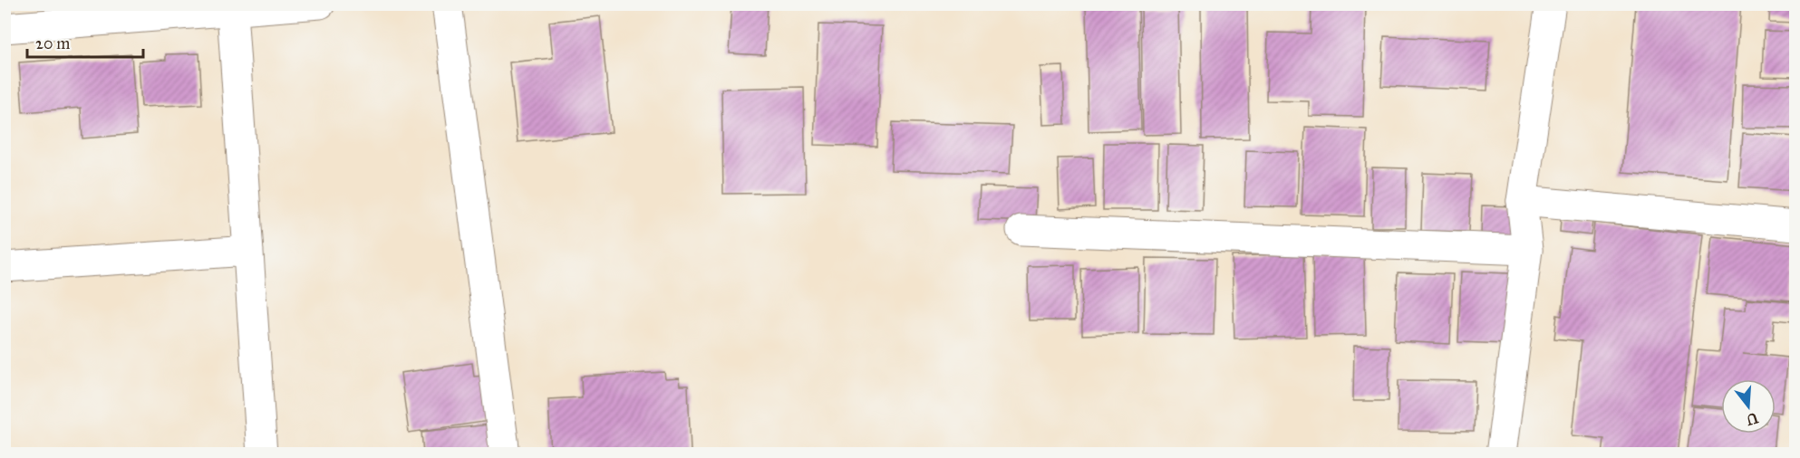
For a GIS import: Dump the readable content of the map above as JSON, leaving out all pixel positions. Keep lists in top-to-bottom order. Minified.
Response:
{"scale_bar":"20 m","north":"bottom"}
